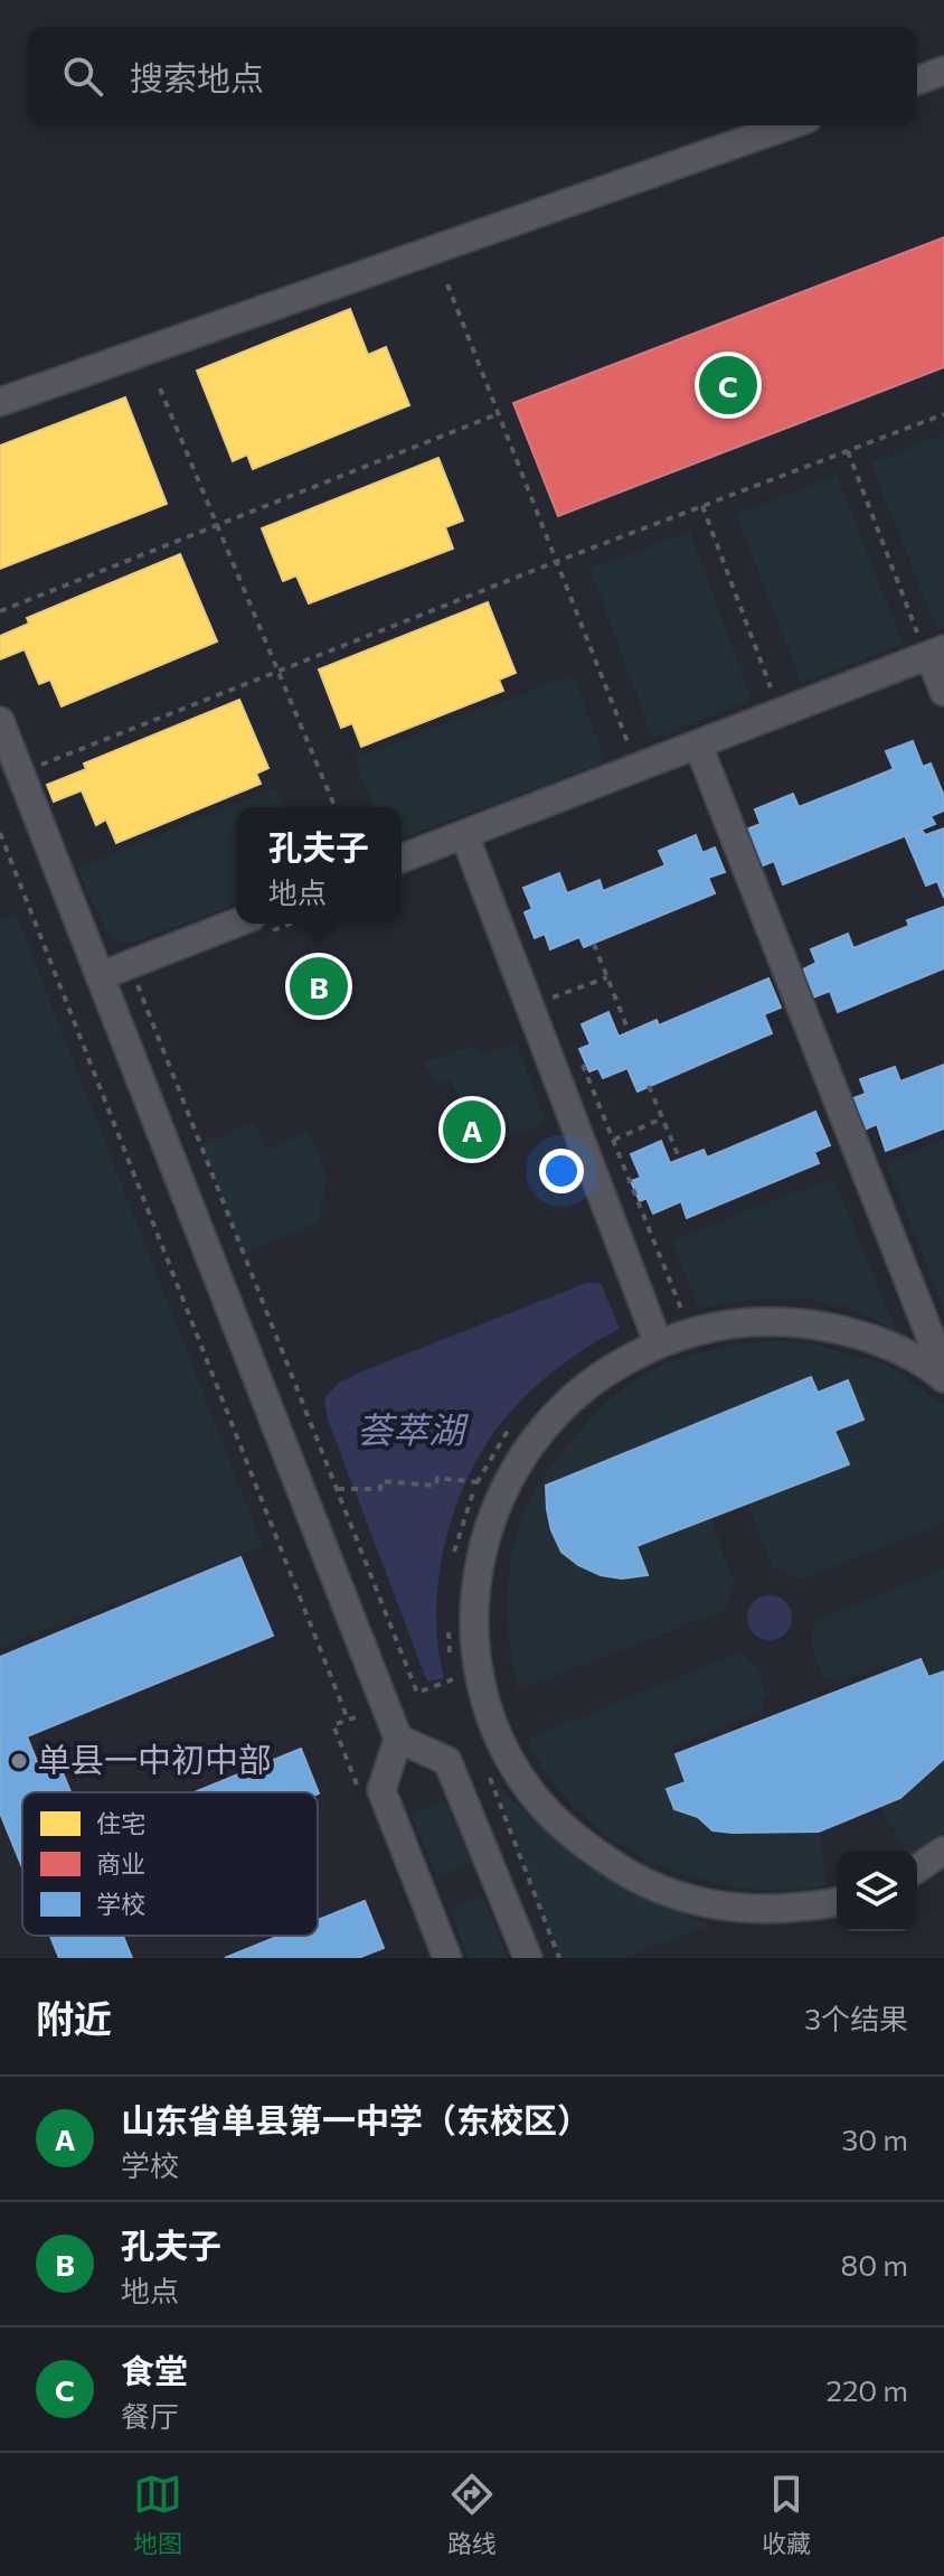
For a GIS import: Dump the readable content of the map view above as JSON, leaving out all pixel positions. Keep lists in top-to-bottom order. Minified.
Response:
{"water":["荟萃湖"],"places":["单县一中初中部"],"legend":["住宅","商业","学校"],"page":{"search":"搜索地点","pins":["C","B","A"],"popup":["孔夫子","地点"],"heading":["附近","3个结果"],"list":[{"mark":"A","name":"山东省单县第一中学（东校区）","note":"学校","value":"30 m"},{"mark":"B","name":"孔夫子","note":"地点","value":"80 m"},{"mark":"C","name":"食堂","note":"餐厅","value":"220 m"}],"nav":["地图","路线","收藏"]}}
